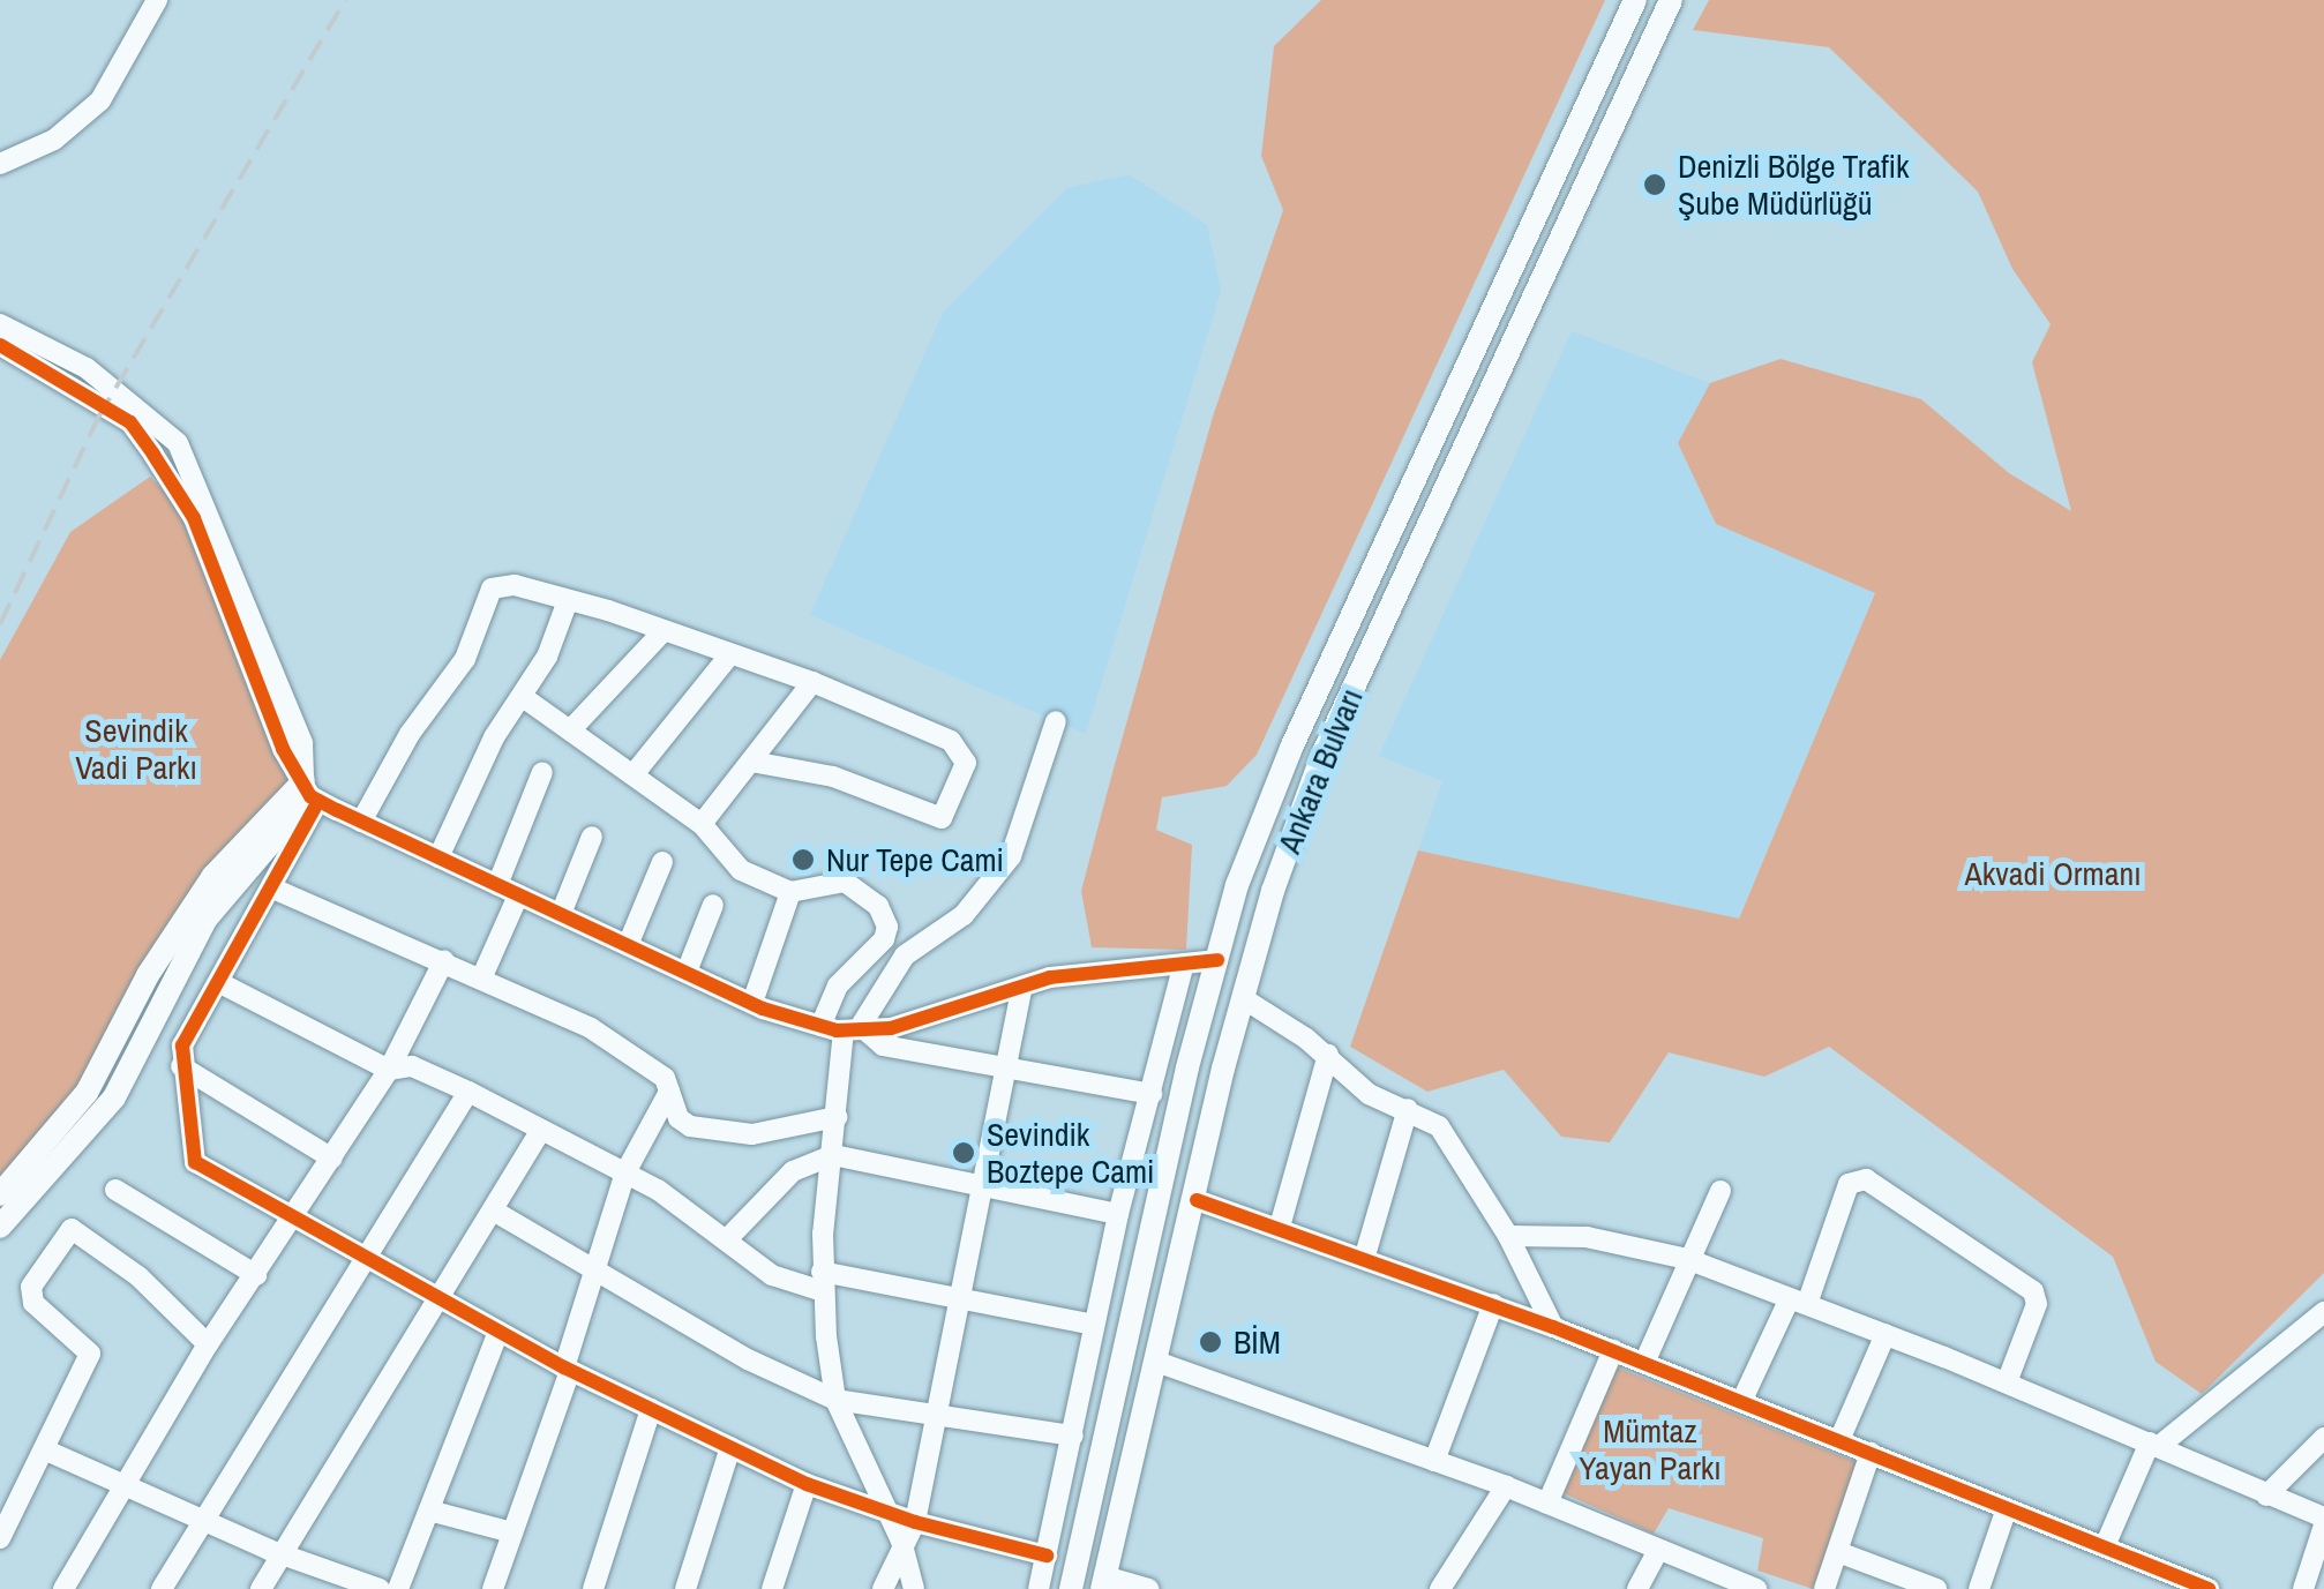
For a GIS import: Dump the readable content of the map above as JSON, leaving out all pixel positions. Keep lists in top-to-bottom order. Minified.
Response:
{"streets":{"main road":["Ankara Bulvarı"]},"parks":["Sevindik Vadi Parkı","Akvadi Ormanı","Mümtaz Yayan Parkı"],"places":["Denizli Bölge Trafik Şube Müdürlüğü","Nur Tepe Cami","Sevindik Boztepe Cami","BİM"]}
